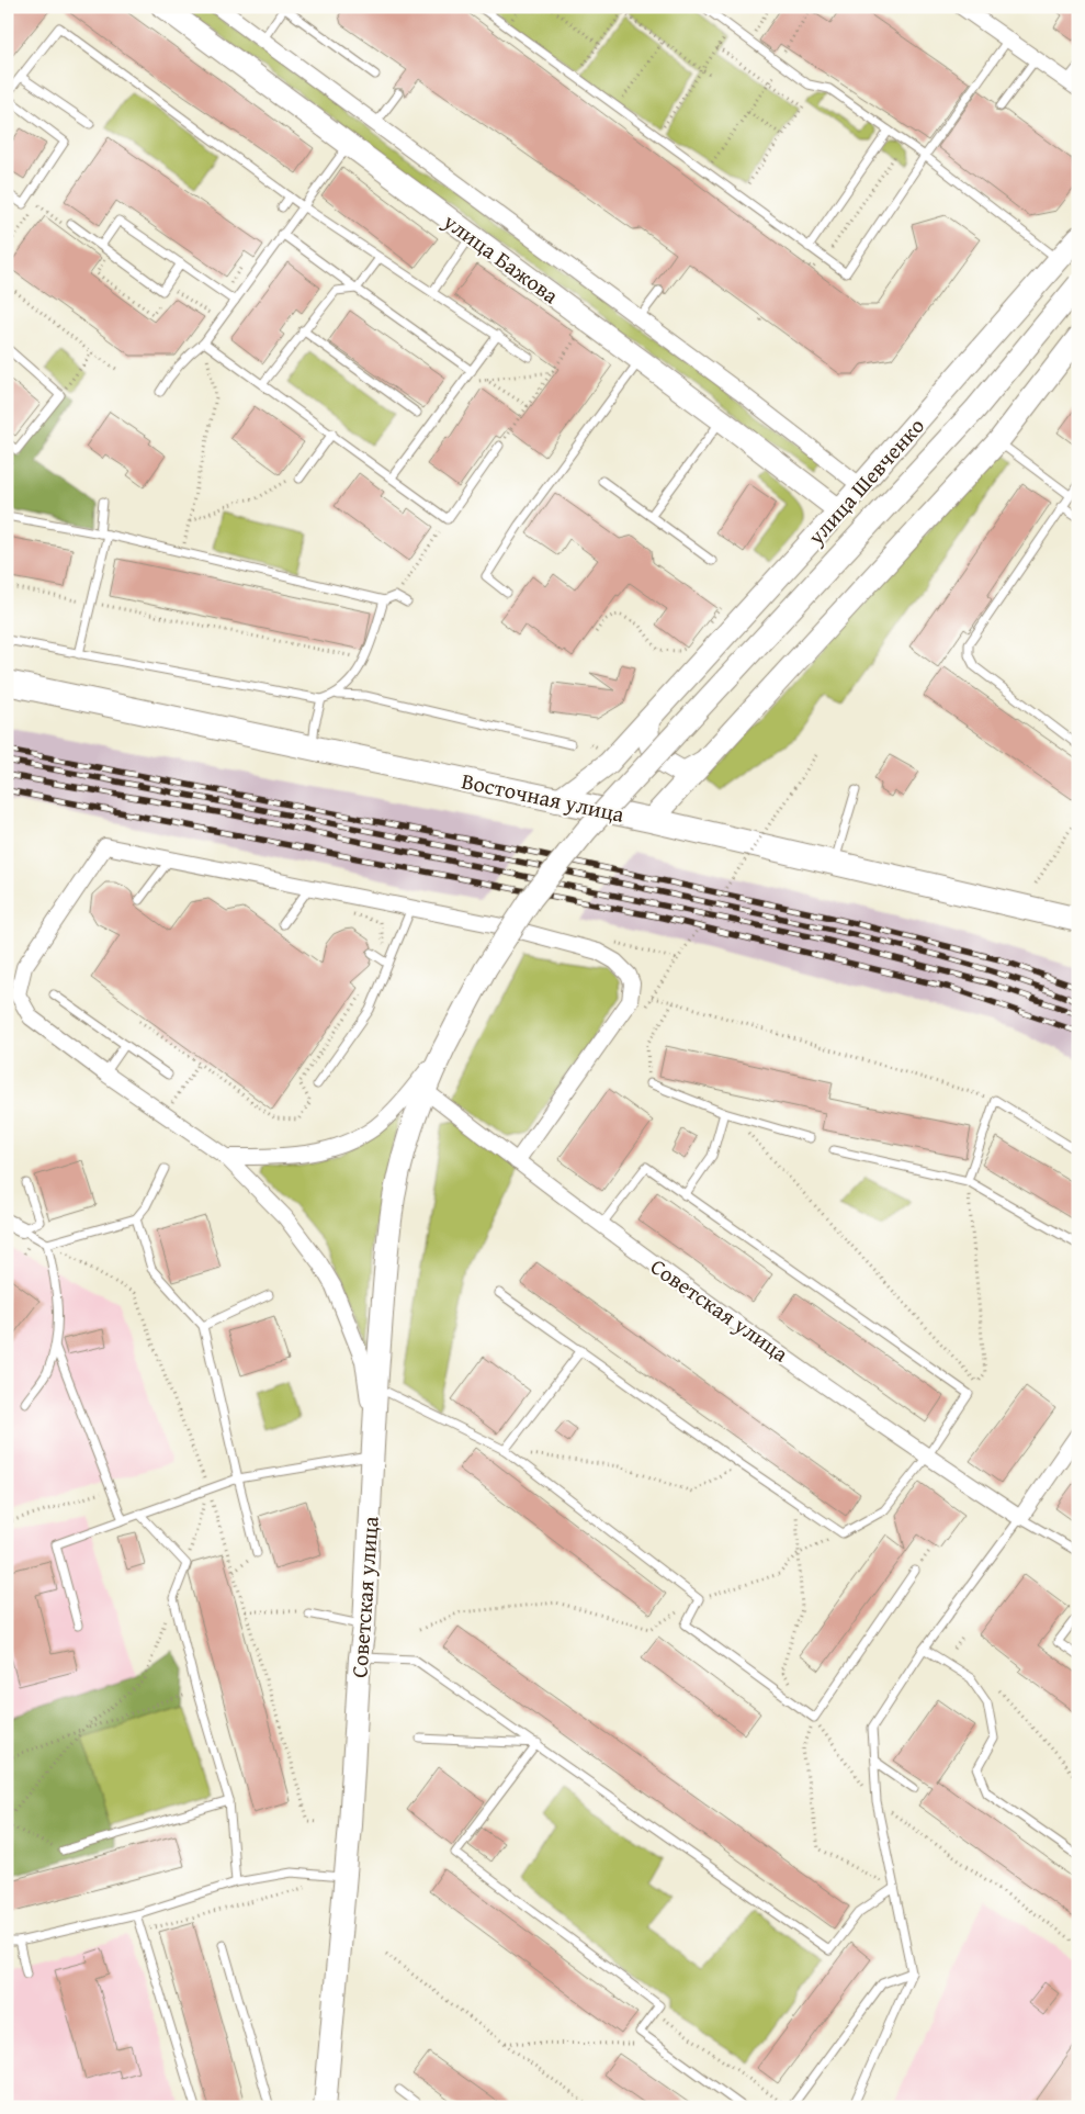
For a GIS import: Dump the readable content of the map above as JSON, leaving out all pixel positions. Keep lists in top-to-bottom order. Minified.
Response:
{"streets":{"main road":["улица Бажова","улица Шевченко","Восточная улица","Советская улица"]},"crossings":[["улица Бажова","улица Шевченко"],["улица Шевченко","Восточная улица"]]}
